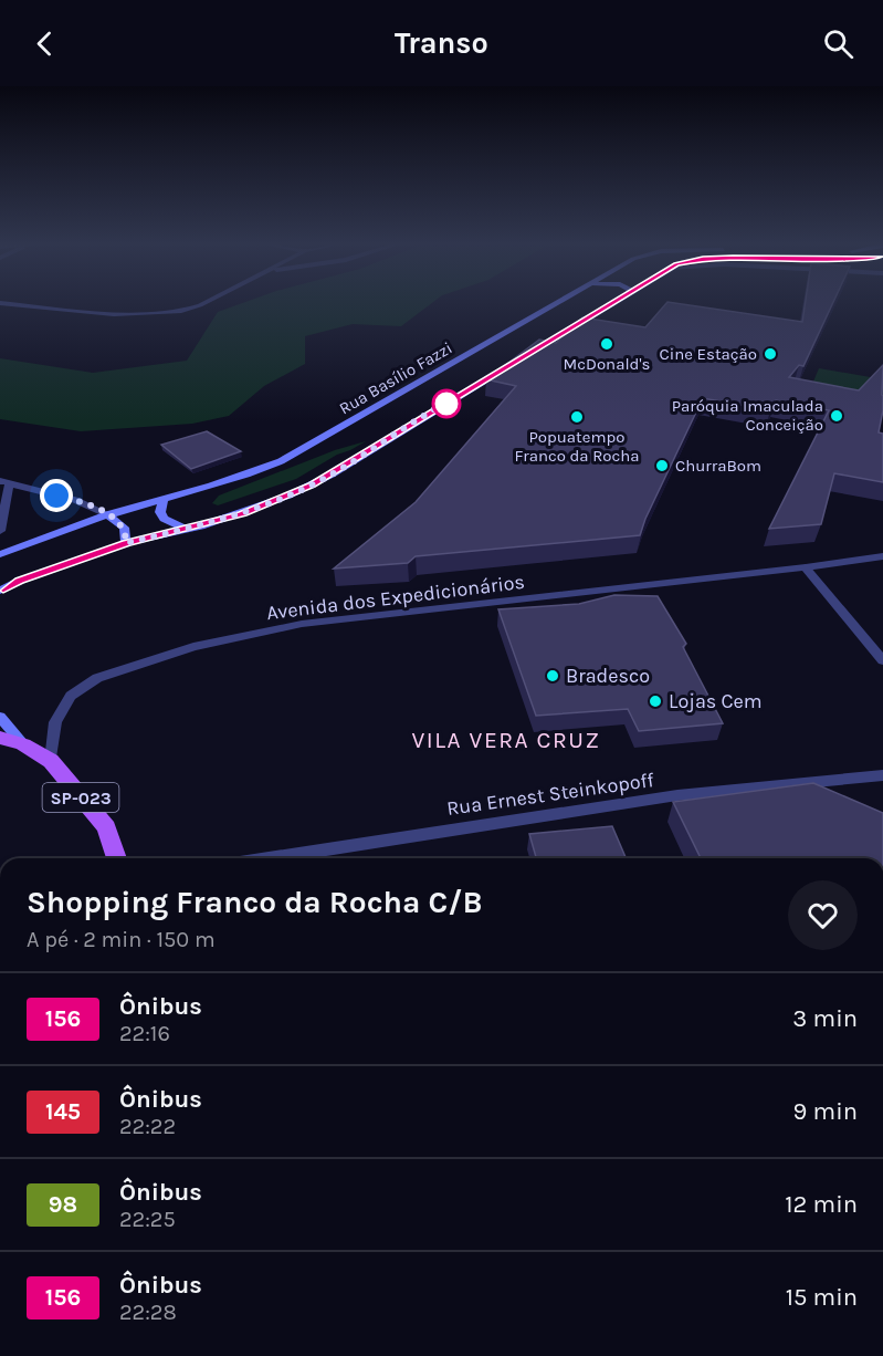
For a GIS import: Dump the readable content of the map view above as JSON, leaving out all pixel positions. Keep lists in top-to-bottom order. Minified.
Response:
{"streets":{"main road":["Rua Basílio Fazzi","SP-023"],"street":["Avenida dos Expedicionários","Rua Ernest Steinkopoff"]},"crossings":[["Avenida dos Expedicionários","SP-023"]],"districts":["VILA VERA CRUZ"],"places":["McDonald's","Cine Estação","Paróquia Imaculada Conceição","Popuatempo Franco da Rocha","ChurraBom","Bradesco","Lojas Cem"],"lines":["bus line 156"],"page":{"header":"Transo","heading":["Shopping Franco da Rocha C/B","A pé · 2 min · 150 m"],"list":[{"mark":"156","name":"Ônibus","note":"22:16","value":"3 min"},{"mark":"145","name":"Ônibus","note":"22:22","value":"9 min"},{"mark":"98","name":"Ônibus","note":"22:25","value":"12 min"},{"mark":"156","name":"Ônibus","note":"22:28","value":"15 min"}]}}
